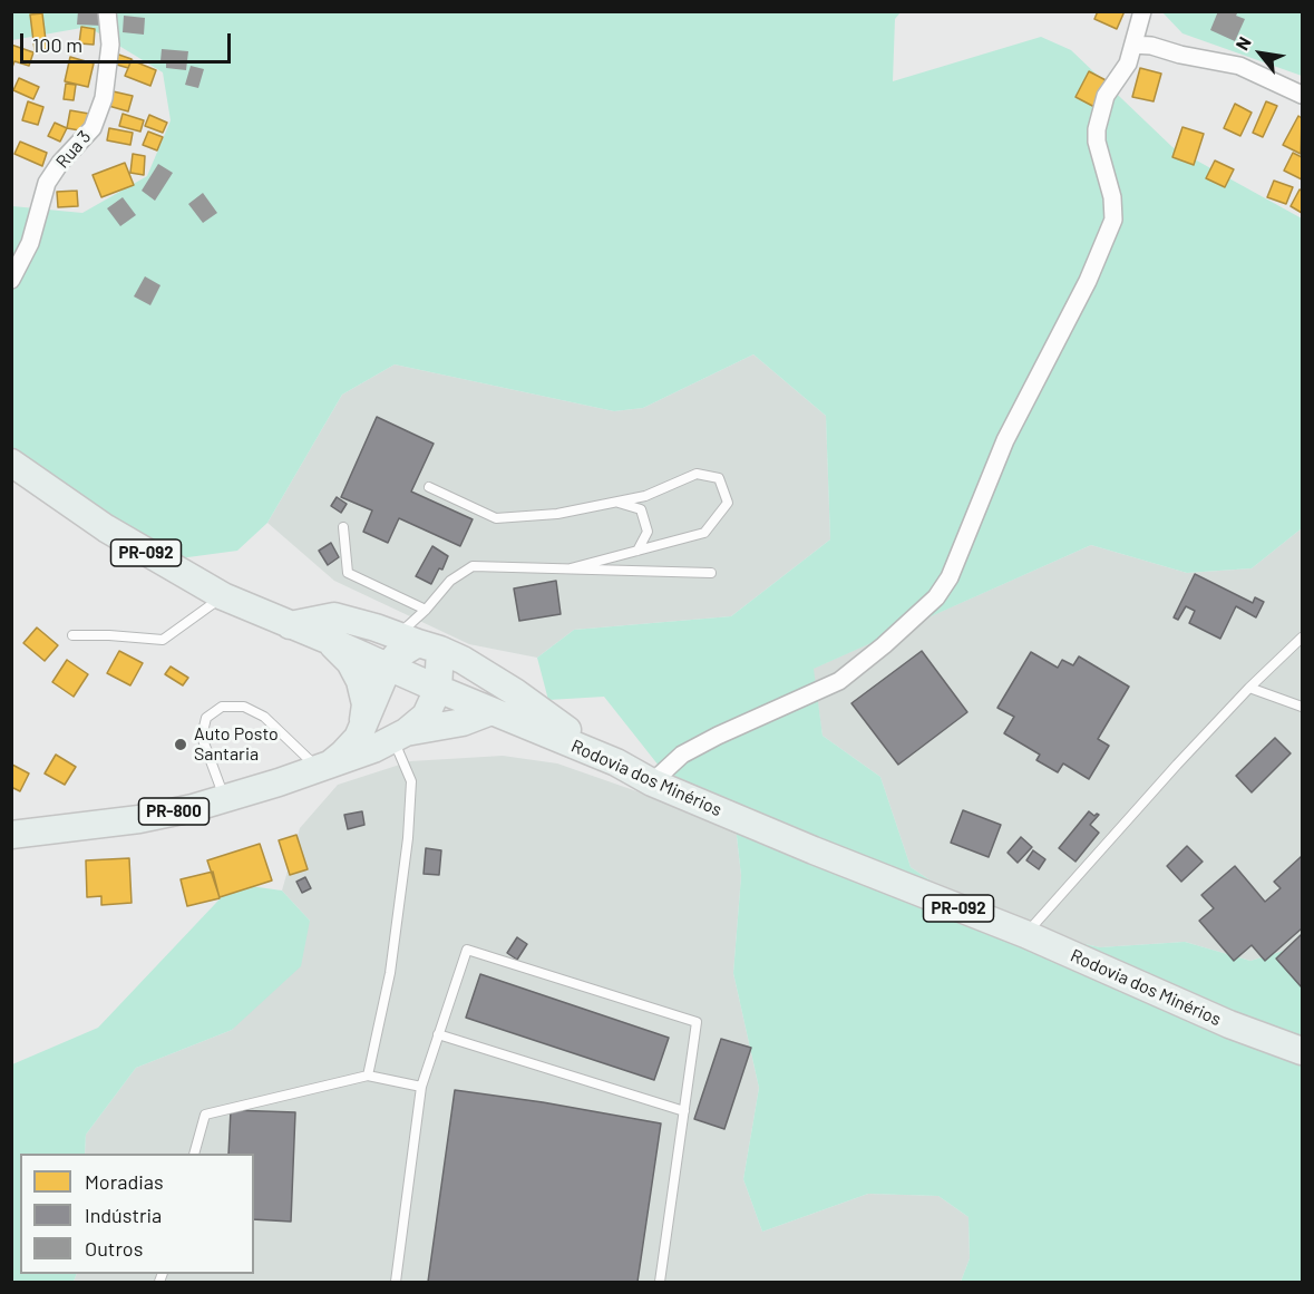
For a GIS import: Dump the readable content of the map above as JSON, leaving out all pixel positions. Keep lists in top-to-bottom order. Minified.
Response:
{"streets":{"main road":["PR-092","Rodovia dos Minérios","PR-800"],"street":["Rua 3"]},"crossings":[["Rodovia dos Minérios","PR-800"]],"places":["Auto Posto Santaria"],"legend":["Moradias","Indústria","Outros"],"scale_bar":"100 m","north":"top left"}
